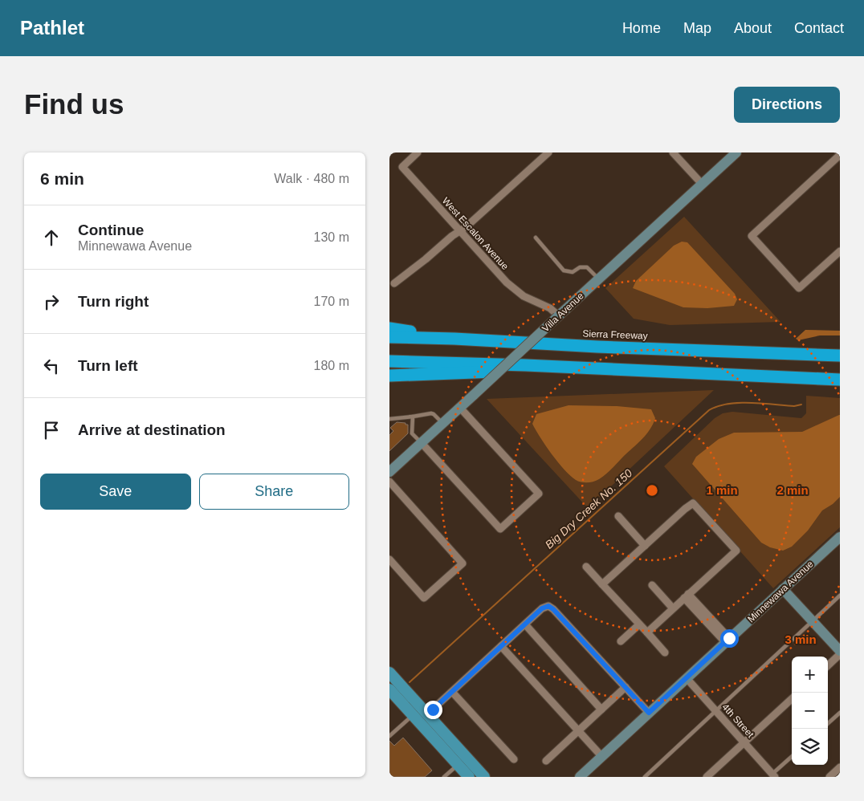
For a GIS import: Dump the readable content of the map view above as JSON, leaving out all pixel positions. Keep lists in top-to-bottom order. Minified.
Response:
{"streets":{"highway":["Sierra Freeway"],"main road":["Villa Avenue","Minnewawa Avenue"],"street":["West Escalon Avenue","4th Street"]},"crossings":[["West Escalon Avenue","Villa Avenue"],["Minnewawa Avenue","4th Street"]],"water":["Big Dry Creek No. 150"],"page":{"header":"Pathlet","nav":["Home","Map","About","Contact"],"buttons":["Directions",["Save","Share"]],"title":"Find us","heading":["6 min","Walk · 480 m"],"list":[["Continue","Minnewawa Avenue","130 m"],["Turn right","170 m"],["Turn left","180 m"],"Arrive at destination"],"map_buttons":["+","−"]},"rings":["1 min","2 min","3 min"]}
